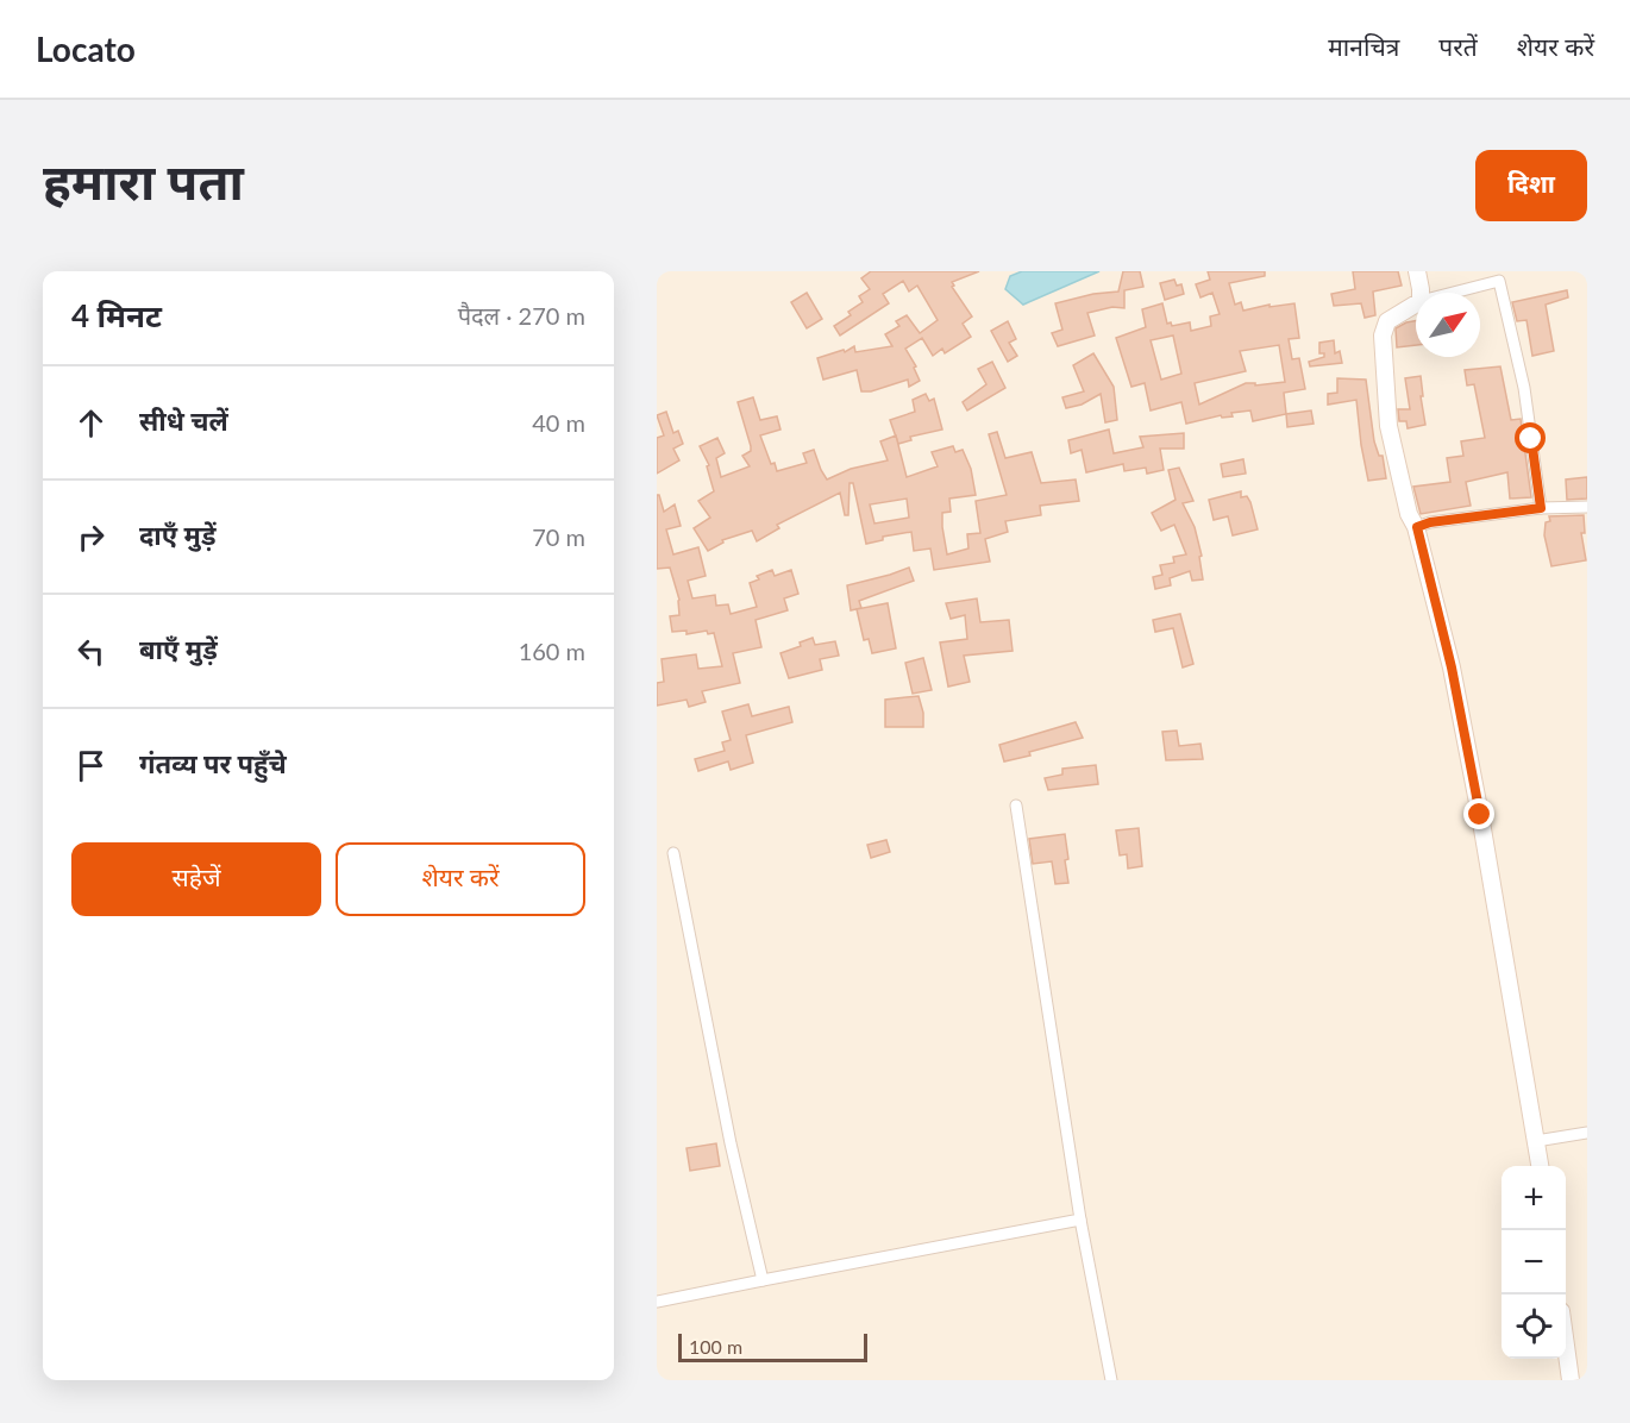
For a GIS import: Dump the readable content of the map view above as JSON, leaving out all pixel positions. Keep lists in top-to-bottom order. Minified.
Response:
{"scale_bar":"100 m","north":"top right","page":{"header":"Locato","nav":["मानचित्र","परतें","शेयर करें"],"buttons":["दिशा",["सहेजें","शेयर करें"]],"title":"हमारा पता","heading":["4 मिनट","पैदल · 270 m"],"list":[["सीधे चलें","40 m"],["दाएँ मुड़ें","70 m"],["बाएँ मुड़ें","160 m"],"गंतव्य पर पहुँचे"],"map_buttons":["+","−"],"scale":"100 m"}}
